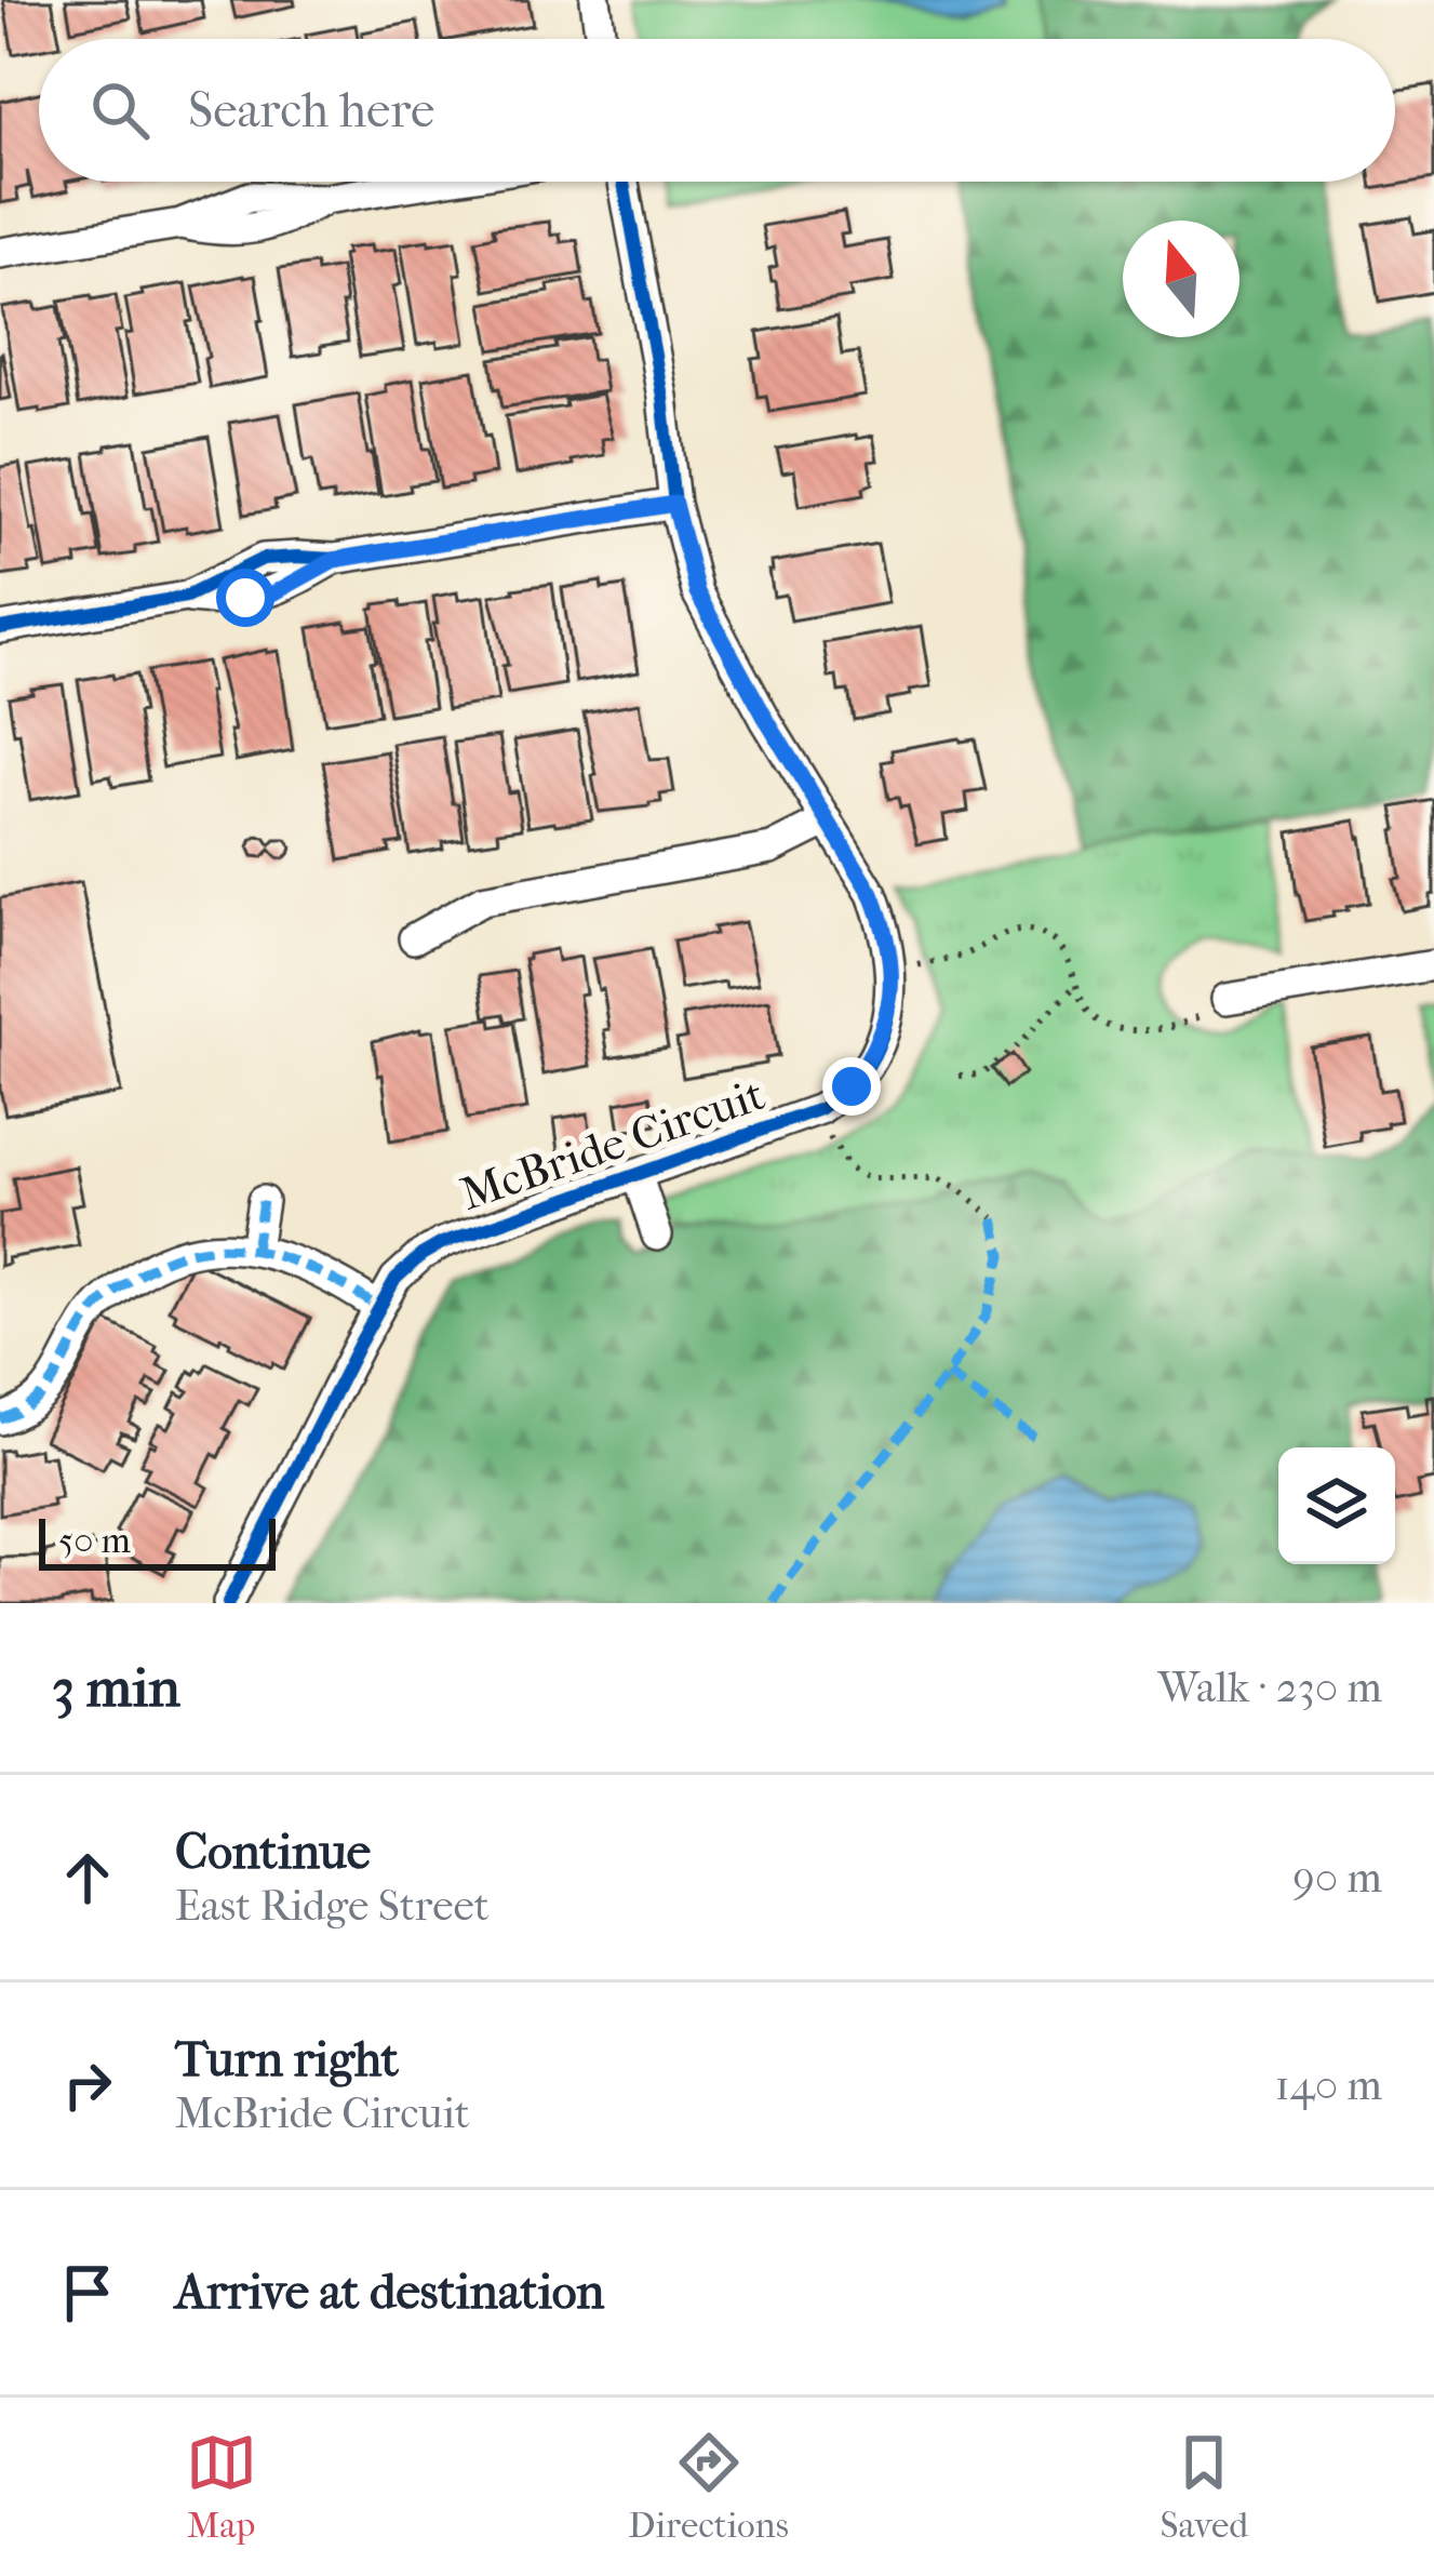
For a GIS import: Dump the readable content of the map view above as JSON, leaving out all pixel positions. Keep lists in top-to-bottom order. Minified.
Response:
{"streets":{"street":["McBride Circuit"]},"scale_bar":"50 m","north":"top","page":{"search":"Search here","scale":"50 m","heading":["3 min","Walk · 230 m"],"list":[["Continue","East Ridge Street","90 m"],["Turn right","McBride Circuit","140 m"],"Arrive at destination"],"nav":["Map","Directions","Saved"]}}
